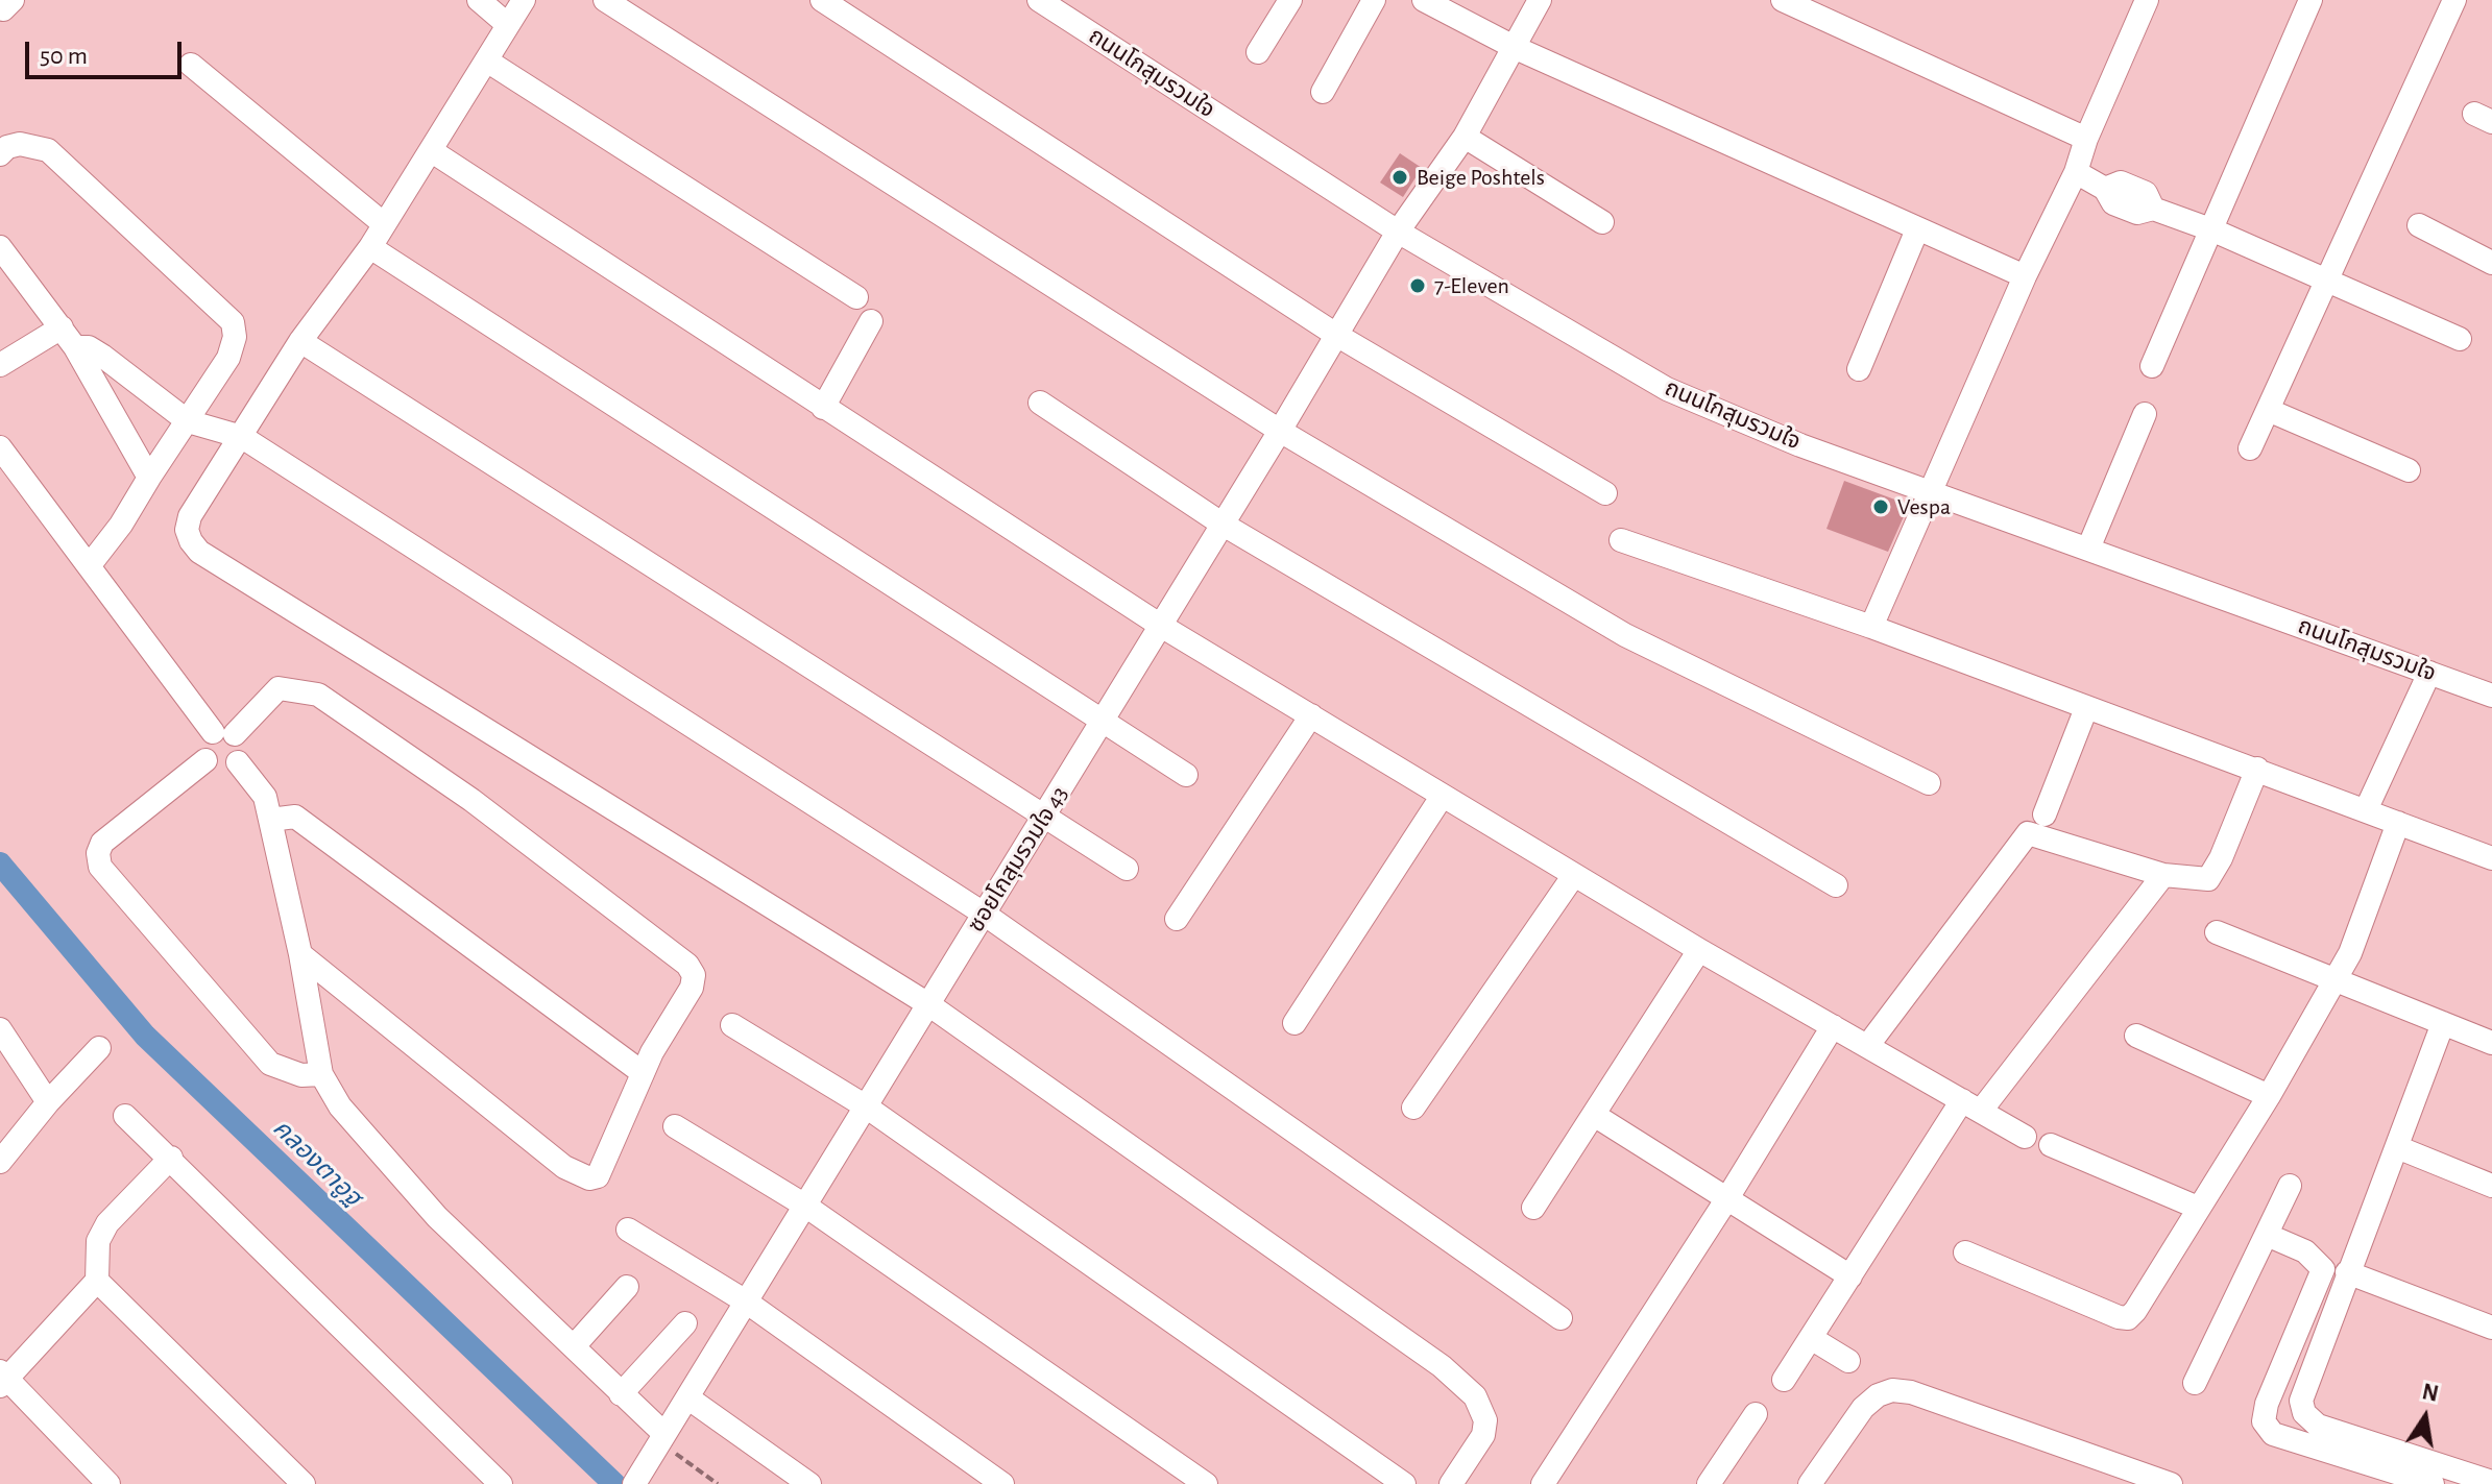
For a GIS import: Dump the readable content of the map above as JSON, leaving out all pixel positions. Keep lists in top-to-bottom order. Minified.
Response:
{"streets":{"street":["ถนนโกสุมรวมใจ","ซอยโกสุมรวมใจ 43"]},"crossings":[["ถนนโกสุมรวมใจ","ซอยโกสุมรวมใจ 43"]],"water":["คลองตาอูฐ"],"places":["Beige Poshtels","7-Eleven","Vespa"],"scale_bar":"50 m","north":"top"}
